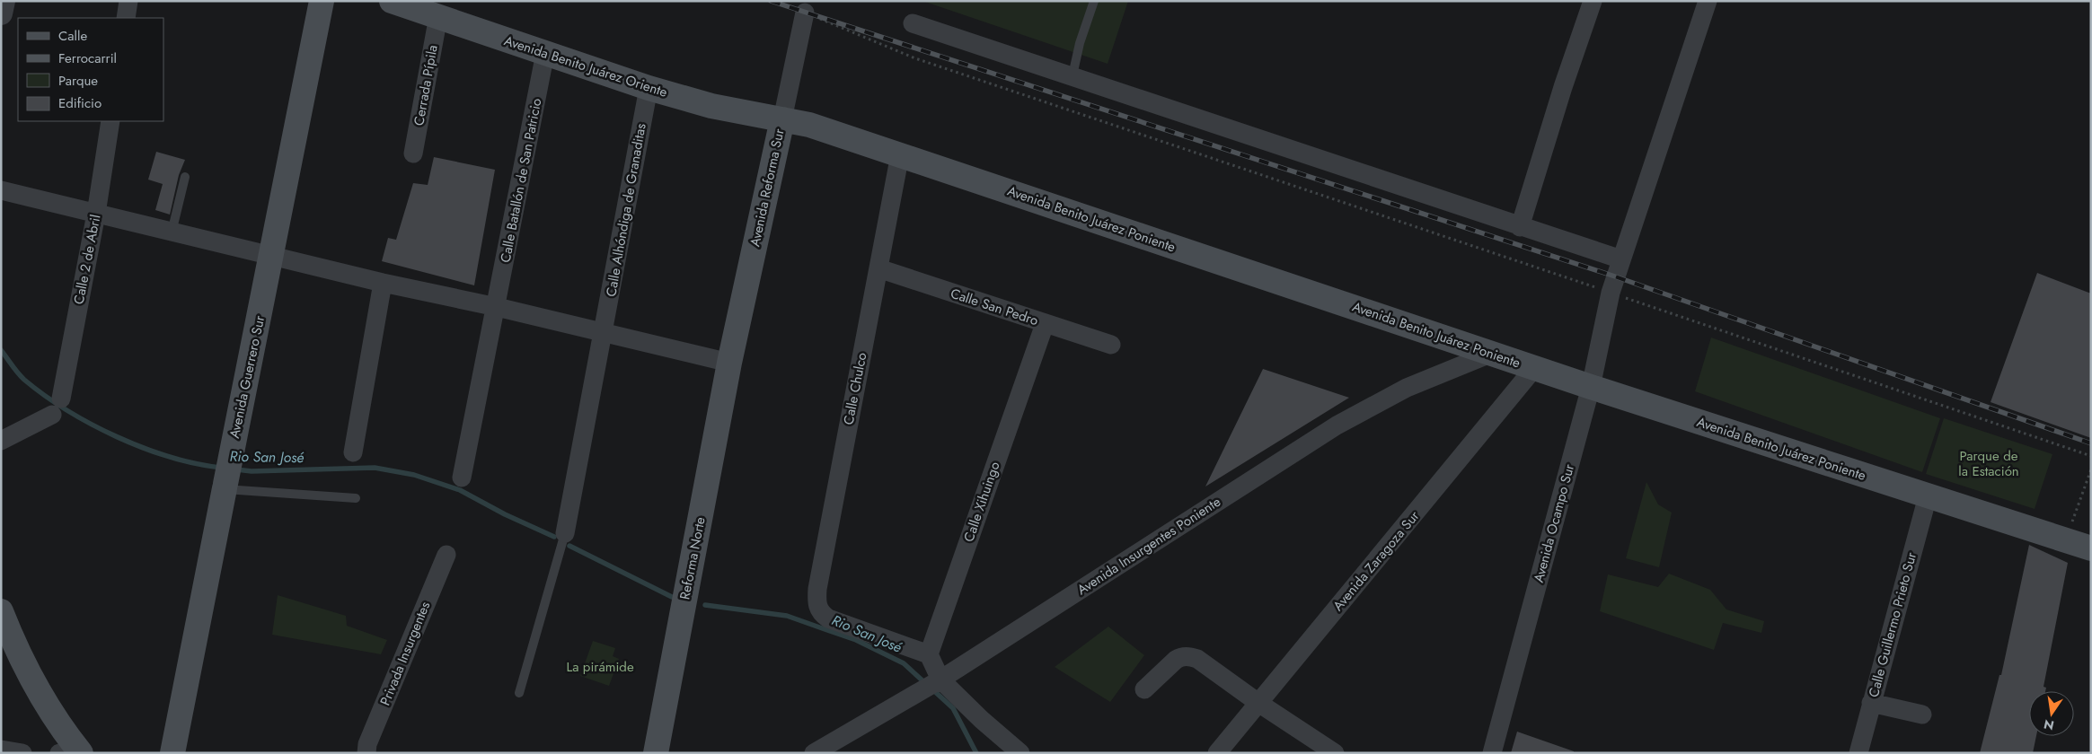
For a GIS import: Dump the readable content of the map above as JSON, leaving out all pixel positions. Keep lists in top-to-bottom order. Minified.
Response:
{"streets":{"main road":["Avenida Benito Juárez Oriente","Avenida Reforma Sur","Avenida Benito Juárez Poniente","Avenida Guerrero Sur","Reforma Norte"],"street":["Cerrada Pípila","Calle Batallón de San Patricio","Calle Alhóndiga de Granaditas","Calle 2 de Abril","Calle San Pedro","Calle Chulco","Calle Xihuingo","Avenida Ocampo Sur","Avenida Insurgentes Poniente","Avenida Zaragoza Sur","Calle Guillermo Prieto Sur","Privada Insurgentes"]},"crossings":[["Avenida Benito Juárez Oriente","Cerrada Pípila"],["Avenida Benito Juárez Oriente","Calle Batallón de San Patricio"],["Avenida Benito Juárez Oriente","Avenida Reforma Sur"],["Avenida Benito Juárez Oriente","Calle Alhóndiga de Granaditas"],["Avenida Benito Juárez Oriente","Avenida Benito Juárez Poniente"],["Avenida Reforma Sur","Avenida Benito Juárez Poniente"],["Avenida Reforma Sur","Reforma Norte"],["Avenida Benito Juárez Poniente","Calle Chulco"],["Avenida Benito Juárez Poniente","Avenida Ocampo Sur"],["Avenida Benito Juárez Poniente","Avenida Insurgentes Poniente"],["Avenida Benito Juárez Poniente","Avenida Zaragoza Sur"],["Avenida Benito Juárez Poniente","Calle Guillermo Prieto Sur"],["Calle San Pedro","Calle Chulco"],["Calle San Pedro","Calle Xihuingo"],["Calle Chulco","Calle Xihuingo"]],"water":["Rio San José"],"parks":["Parque de la Estación","La pirámide"],"legend":["Calle","Ferrocarril","Parque","Edificio"],"north":"bottom"}
